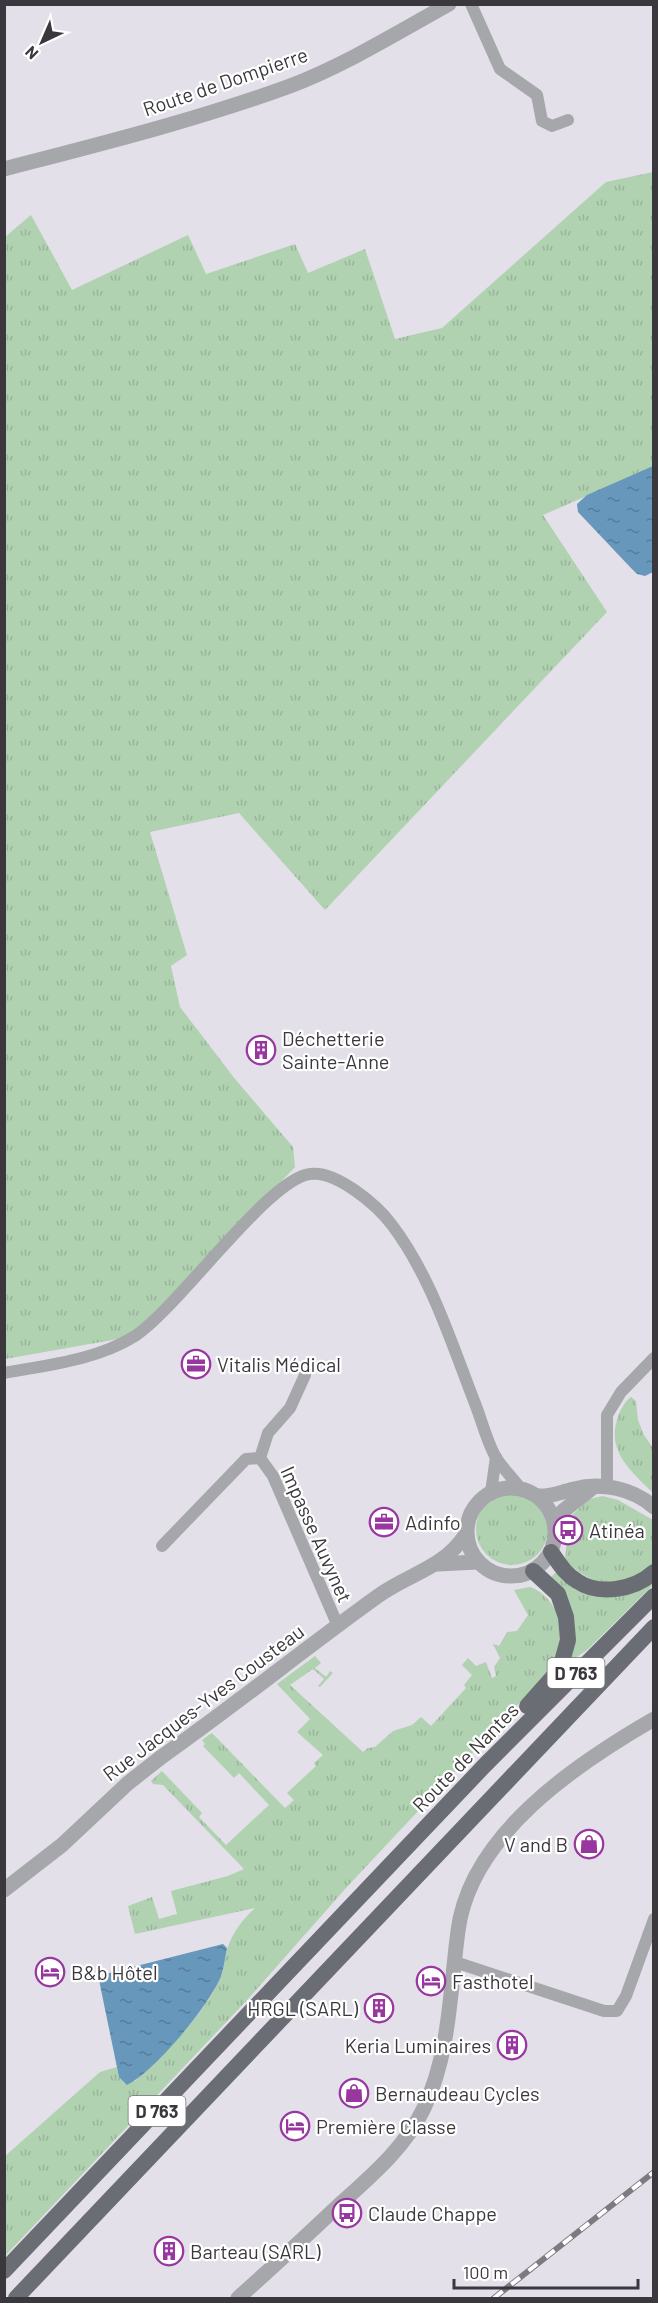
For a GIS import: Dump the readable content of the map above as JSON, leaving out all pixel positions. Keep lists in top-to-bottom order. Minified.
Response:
{"streets":{"highway":["D 763","Route de Nantes"],"street":["Route de Dompierre","Impasse Auvynet","Rue Jacques-Yves Cousteau"]},"crossings":[["Impasse Auvynet","Rue Jacques-Yves Cousteau"]],"places":{"building":["Déchetterie Sainte-Anne","HRGL (SARL)","Keria Luminaires","Barteau (SARL)"],"office":["Vitalis Médical","Adinfo"],"bus stop":["Atinéa","Claude Chappe"],"shop":["V and B","Bernaudeau Cycles"],"hotel":["B&b Hôtel","Fasthotel","Première Classe"]},"scale_bar":"100 m","north":"bottom left"}
